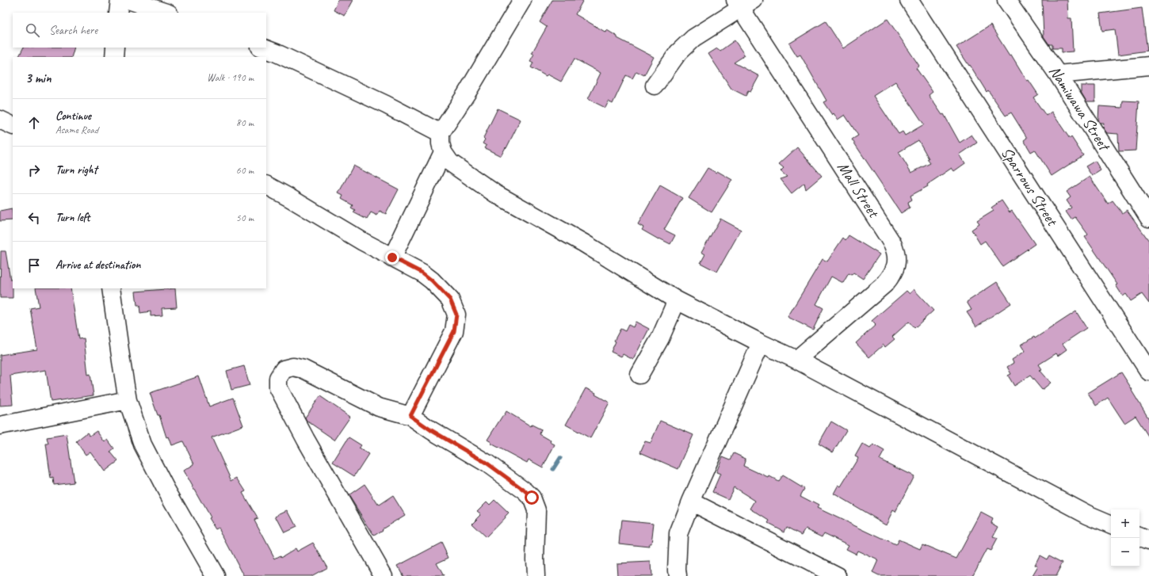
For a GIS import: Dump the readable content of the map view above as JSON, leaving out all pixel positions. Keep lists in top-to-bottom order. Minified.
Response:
{"streets":{"street":["Namiwawa Street","Sparrows Street","Mall Street"]},"page":{"search":"Search here","heading":["3 min","Walk · 190 m"],"list":[["Continue","Asame Road","80 m"],["Turn right","60 m"],["Turn left","50 m"],"Arrive at destination"],"map_buttons":["+","−"]}}
